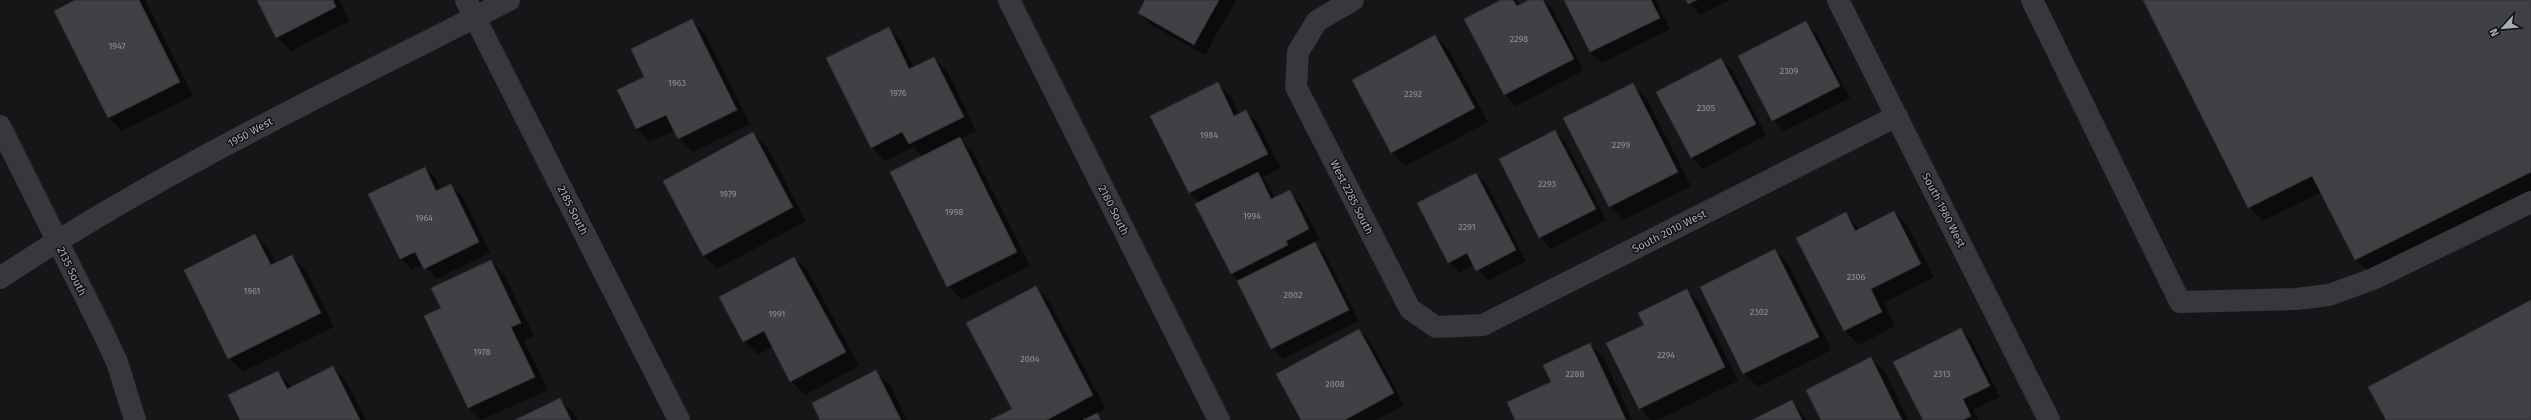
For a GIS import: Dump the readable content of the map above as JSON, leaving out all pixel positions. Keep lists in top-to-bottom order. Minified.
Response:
{"streets":{"street":["1950 West","West 2285 South","2185 South","2180 South","South 1980 West","South 2010 West","2135 South"]},"crossings":[["1950 West","2185 South"],["1950 West","2135 South"],["West 2285 South","South 2010 West"],["South 1980 West","South 2010 West"]],"house_numbers":["2298","1947","2309","1963","1976","2292","2305","1984","2299","2293","1979","1998","1994","1964","2291","2306","1961","2002","2302","1991","1978","2294","2004","2288","2313","2008"],"north":"bottom left"}
